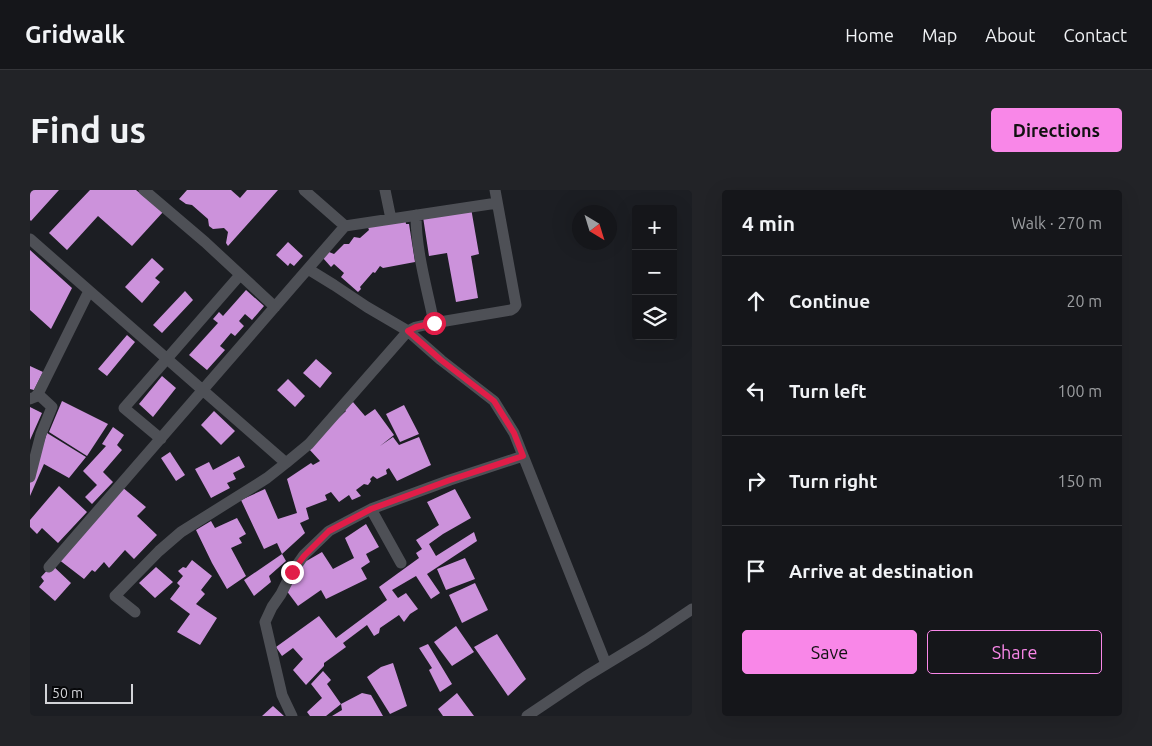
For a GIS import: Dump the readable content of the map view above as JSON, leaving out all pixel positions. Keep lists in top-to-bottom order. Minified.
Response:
{"scale_bar":"50 m","north":"bottom right","page":{"header":"Gridwalk","nav":["Home","Map","About","Contact"],"buttons":["Directions",["Save","Share"]],"title":"Find us","heading":["4 min","Walk · 270 m"],"map_buttons":["+","−"],"list":[["Continue","20 m"],["Turn left","100 m"],["Turn right","150 m"],"Arrive at destination"],"scale":"50 m"}}
